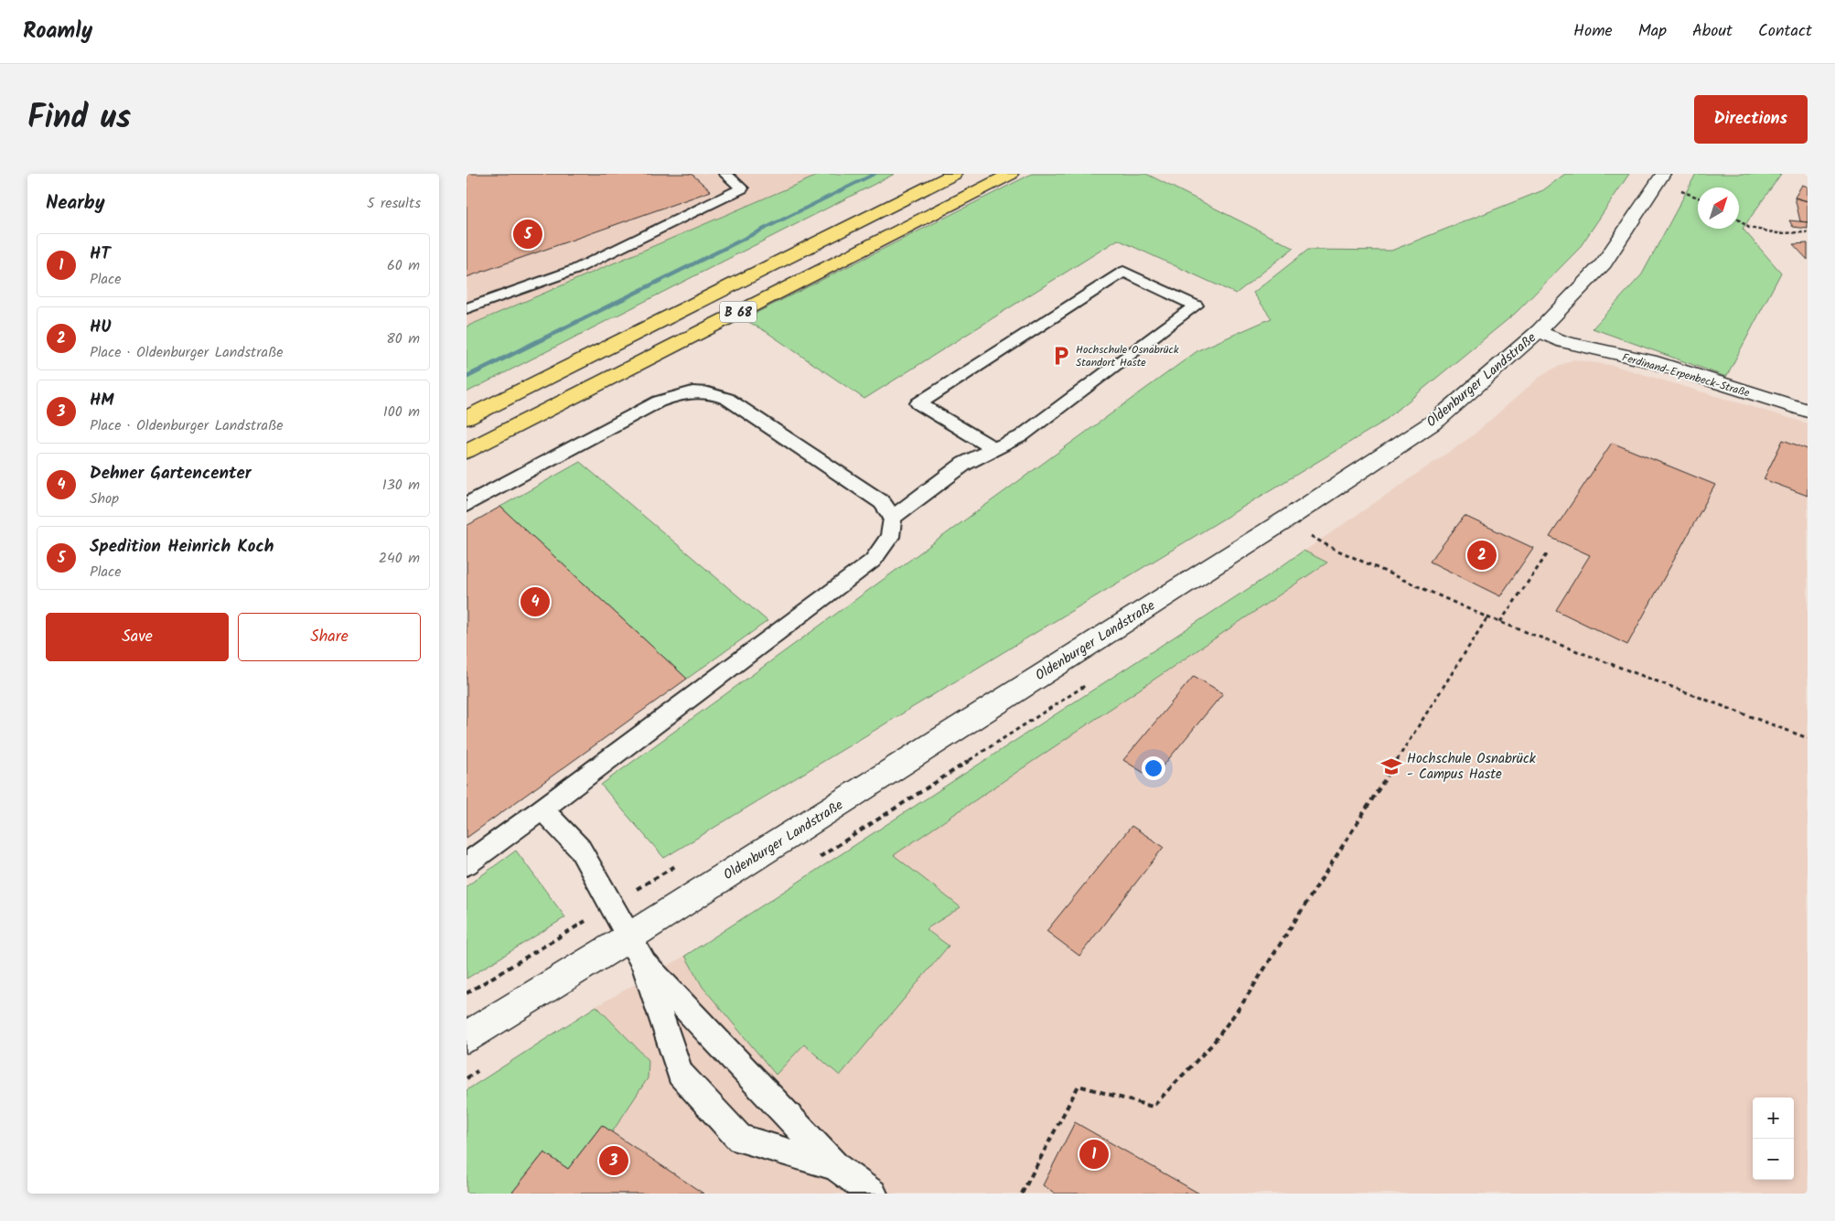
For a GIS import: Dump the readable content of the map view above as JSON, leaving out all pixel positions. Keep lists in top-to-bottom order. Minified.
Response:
{"streets":{"highway":["B 68"],"street":["Ferdinand-Erpenbeck-Straße","Oldenburger Landstraße"]},"crossings":[["Ferdinand-Erpenbeck-Straße","Oldenburger Landstraße"]],"places":{"parking":["Hochschule Osnabrück Standort Haste"],"school or university":["Hochschule Osnabrück - Campus Haste"]},"north":"top right","page":{"header":"Roamly","nav":["Home","Map","About","Contact"],"title":"Find us","buttons":["Directions",["Save","Share"]],"heading":["Nearby","5 results"],"pins":["5","2","4","1","3"],"list":[{"mark":"1","name":"HT","note":"Place","value":"60 m"},{"mark":"2","name":"HU","note":"Place · Oldenburger Landstraße","value":"80 m"},{"mark":"3","name":"HM","note":"Place · Oldenburger Landstraße","value":"100 m"},{"mark":"4","name":"Dehner Gartencenter","note":"Shop","value":"130 m"},{"mark":"5","name":"Spedition Heinrich Koch","note":"Place","value":"240 m"}],"map_buttons":["+","−"]}}
